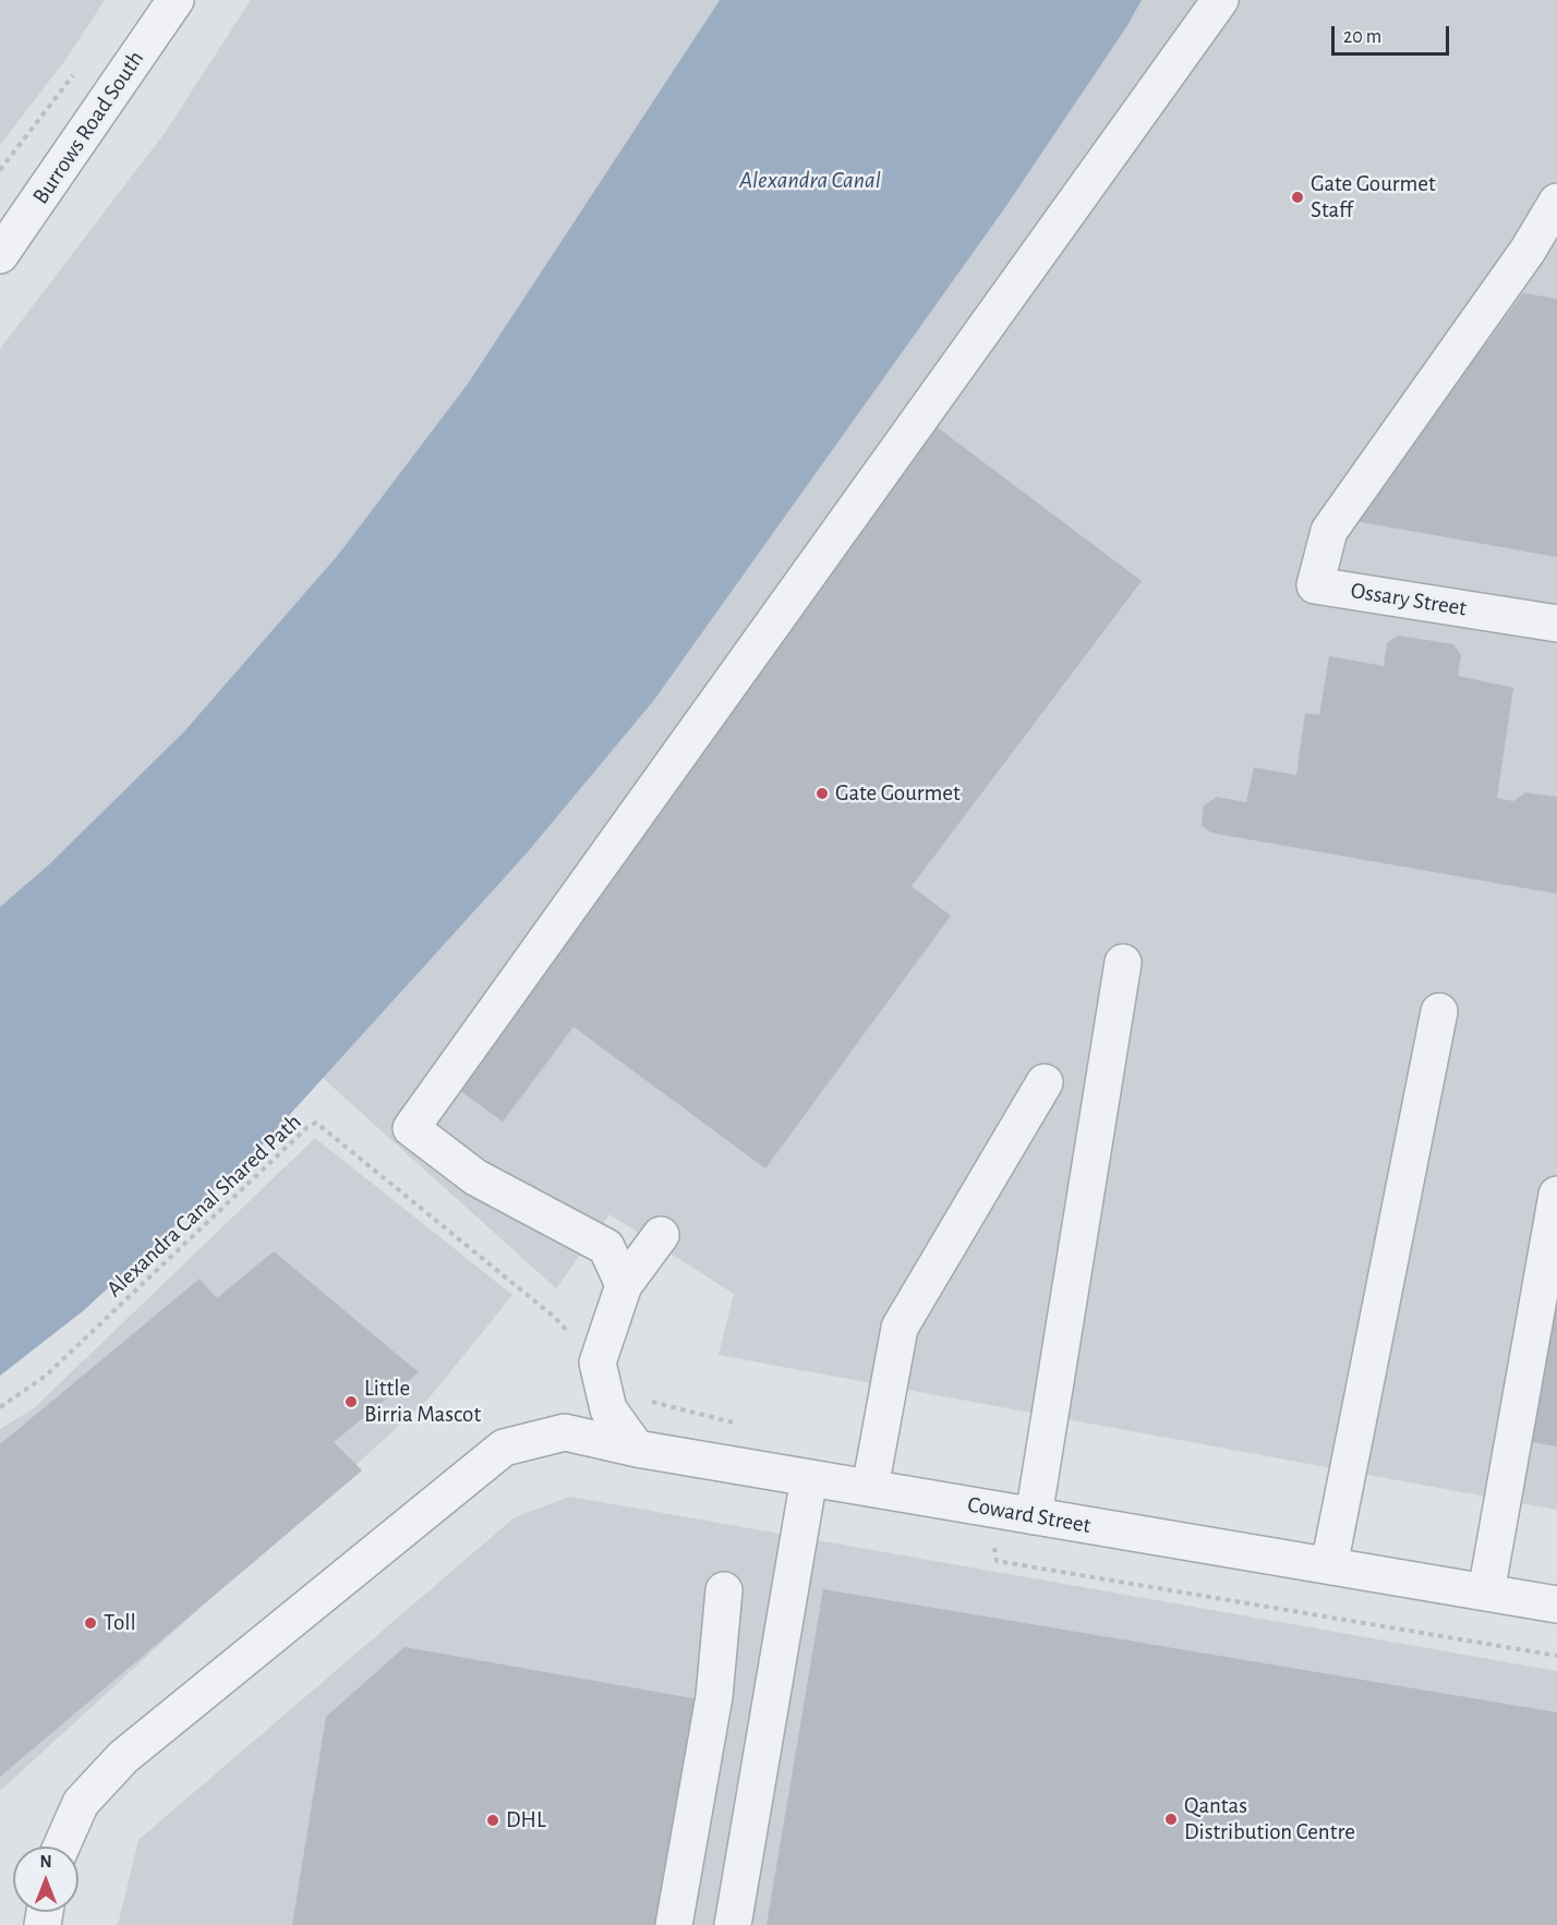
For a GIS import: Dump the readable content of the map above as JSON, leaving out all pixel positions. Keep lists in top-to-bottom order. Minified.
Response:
{"streets":{"street":["Burrows Road South","Ossary Street","Coward Street"],"path":["Alexandra Canal Shared Path"]},"water":["Alexandra Canal"],"places":["Gate Gourmet Staff","Gate Gourmet","Little Birria Mascot","Toll","Qantas Distribution Centre","DHL"],"scale_bar":"20 m","north":"top"}
